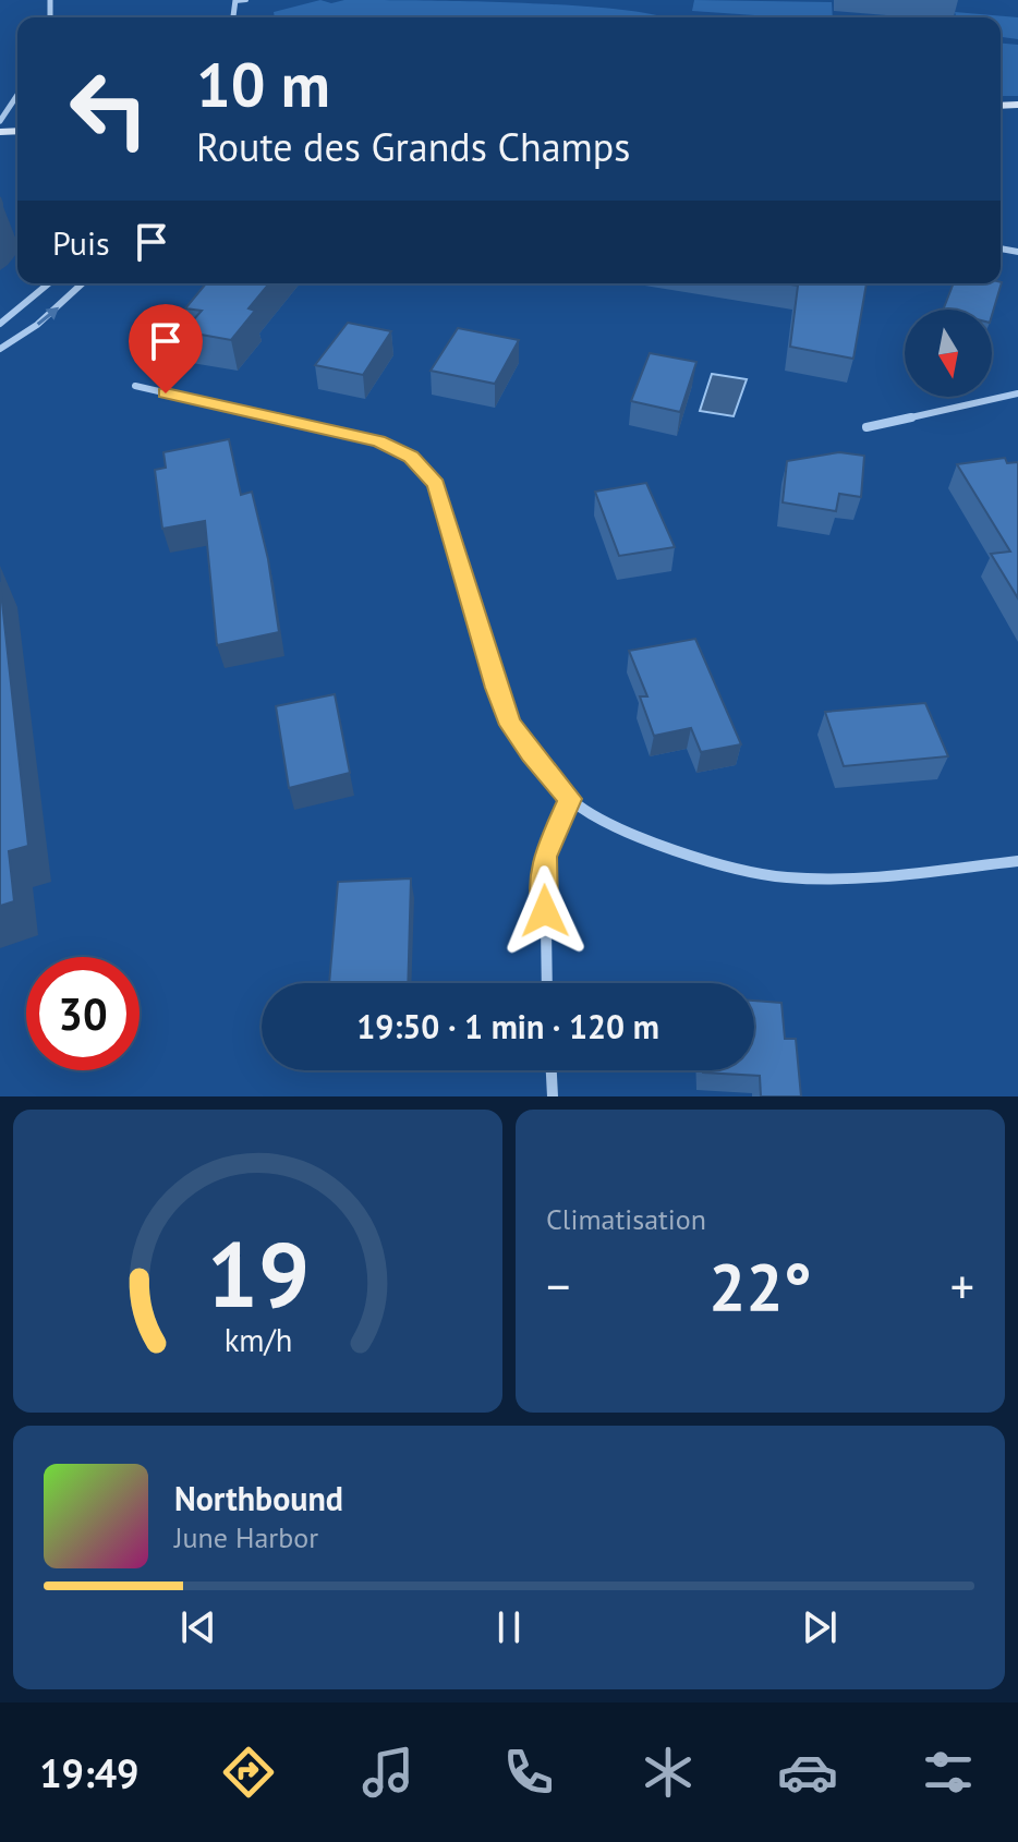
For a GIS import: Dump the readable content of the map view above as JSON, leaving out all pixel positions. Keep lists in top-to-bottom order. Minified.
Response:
{"north":"bottom","page":{"turn":["10 m","Route des Grands Champs"],"then":"Puis","limit":"30","trip":"19:50 · 1 min · 120 m","tile":"Climatisation","heat":["−","22°","+"],"song":["Northbound","June Harbor"],"tabs":"19:49","gauge":["19","km/h"]}}
